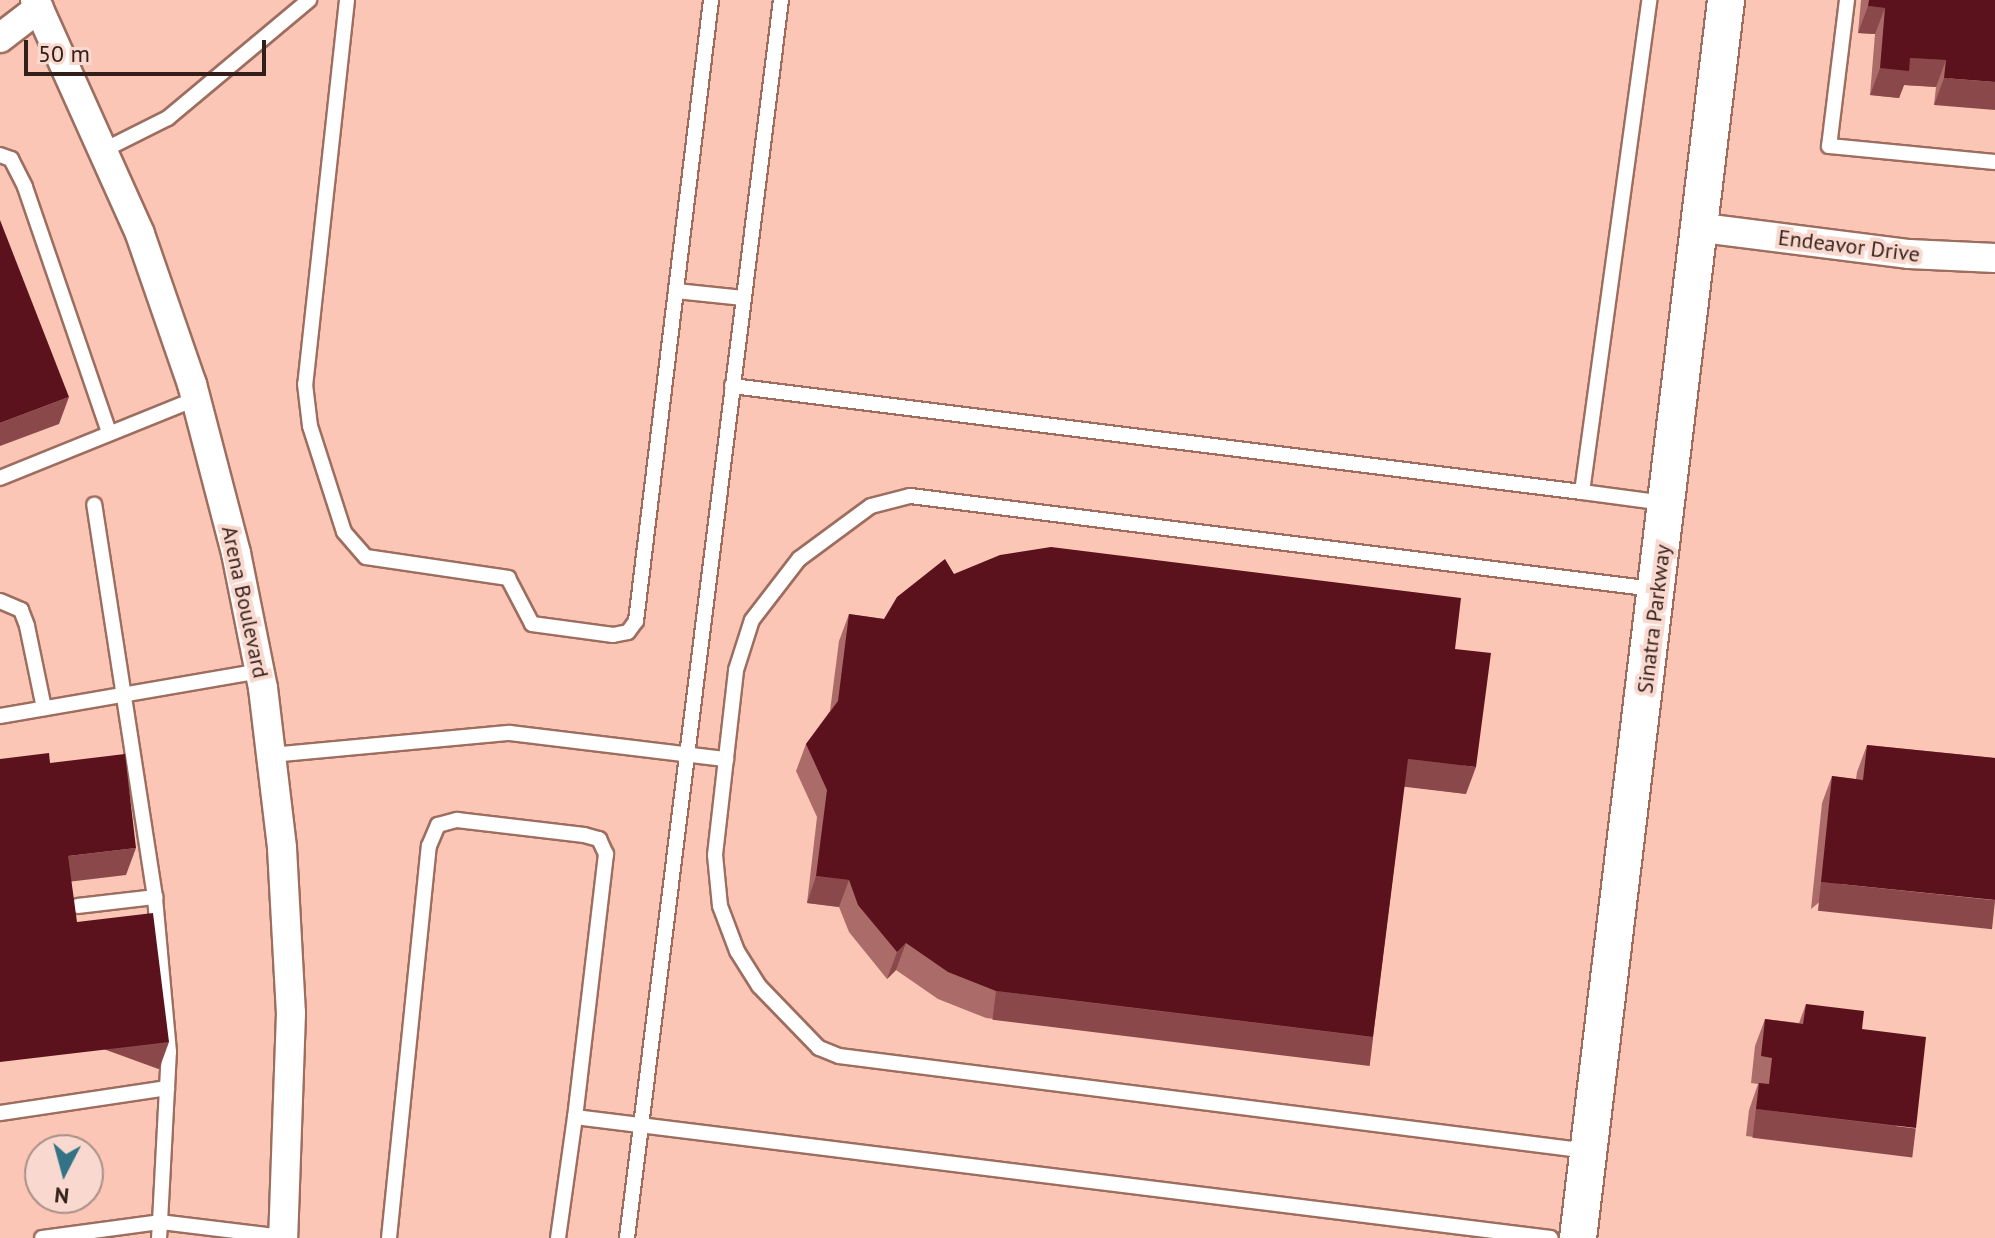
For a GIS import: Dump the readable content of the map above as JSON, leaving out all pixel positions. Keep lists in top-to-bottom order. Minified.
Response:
{"streets":{"street":["Endeavor Drive","Arena Boulevard","Sinatra Parkway"]},"crossings":[["Endeavor Drive","Sinatra Parkway"]],"scale_bar":"50 m","north":"bottom"}
